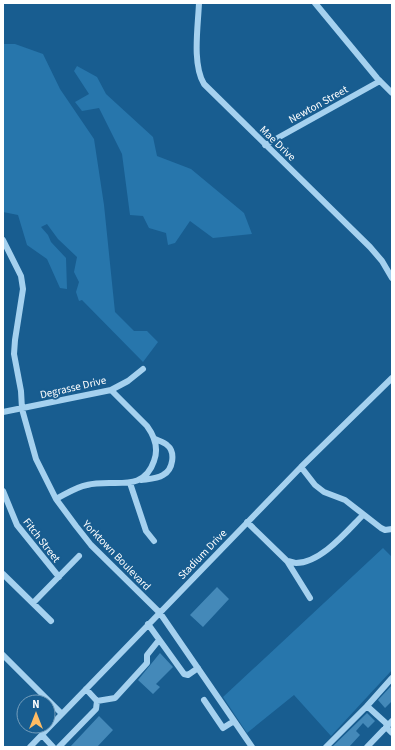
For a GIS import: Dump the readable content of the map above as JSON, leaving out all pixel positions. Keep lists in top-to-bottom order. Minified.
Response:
{"streets":{"street":["Newton Street","Mae Drive","Degrasse Drive","Fitch Street","Stadium Drive","Yorktown Boulevard"]},"crossings":[["Newton Street","Mae Drive"],["Degrasse Drive","Yorktown Boulevard"],["Stadium Drive","Yorktown Boulevard"]],"north":"top"}
